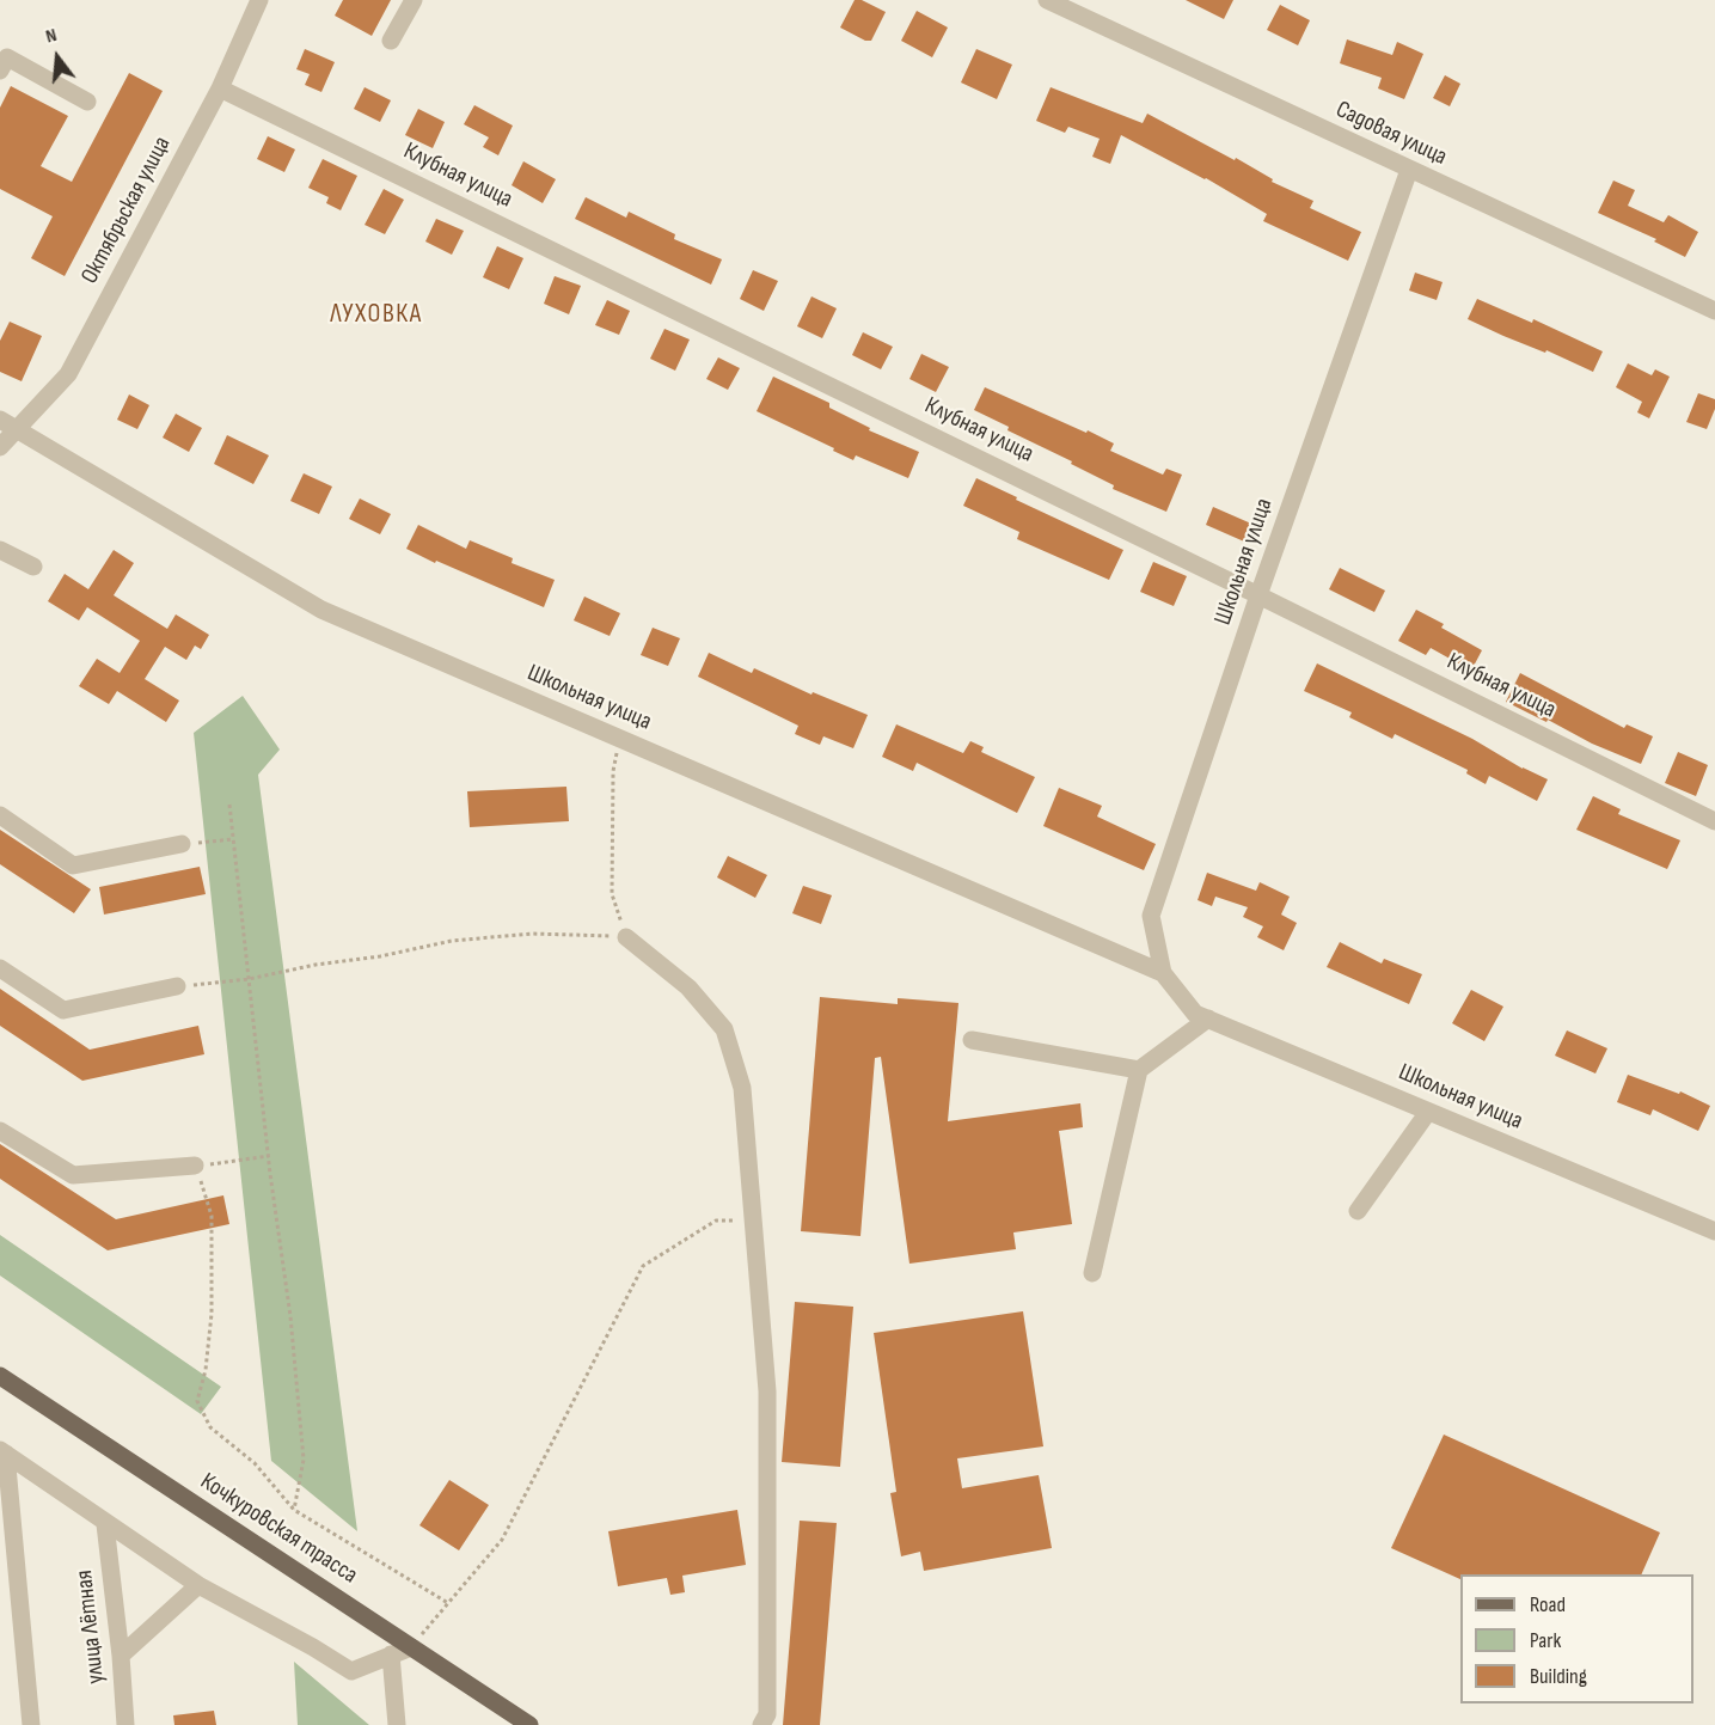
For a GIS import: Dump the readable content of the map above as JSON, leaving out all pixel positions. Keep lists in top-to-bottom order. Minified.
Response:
{"streets":{"main road":["Кочкуровская трасса"],"street":["Садовая улица","Клубная улица","Октябрьская улица","Школьная улица","улица Лётная"]},"crossings":[["Садовая улица","Школьная улица"],["Клубная улица","Октябрьская улица"],["Клубная улица","Школьная улица"],["Октябрьская улица","Школьная улица"]],"districts":["ЛУХОВКА"],"legend":["Road","Park","Building"],"north":"top"}
